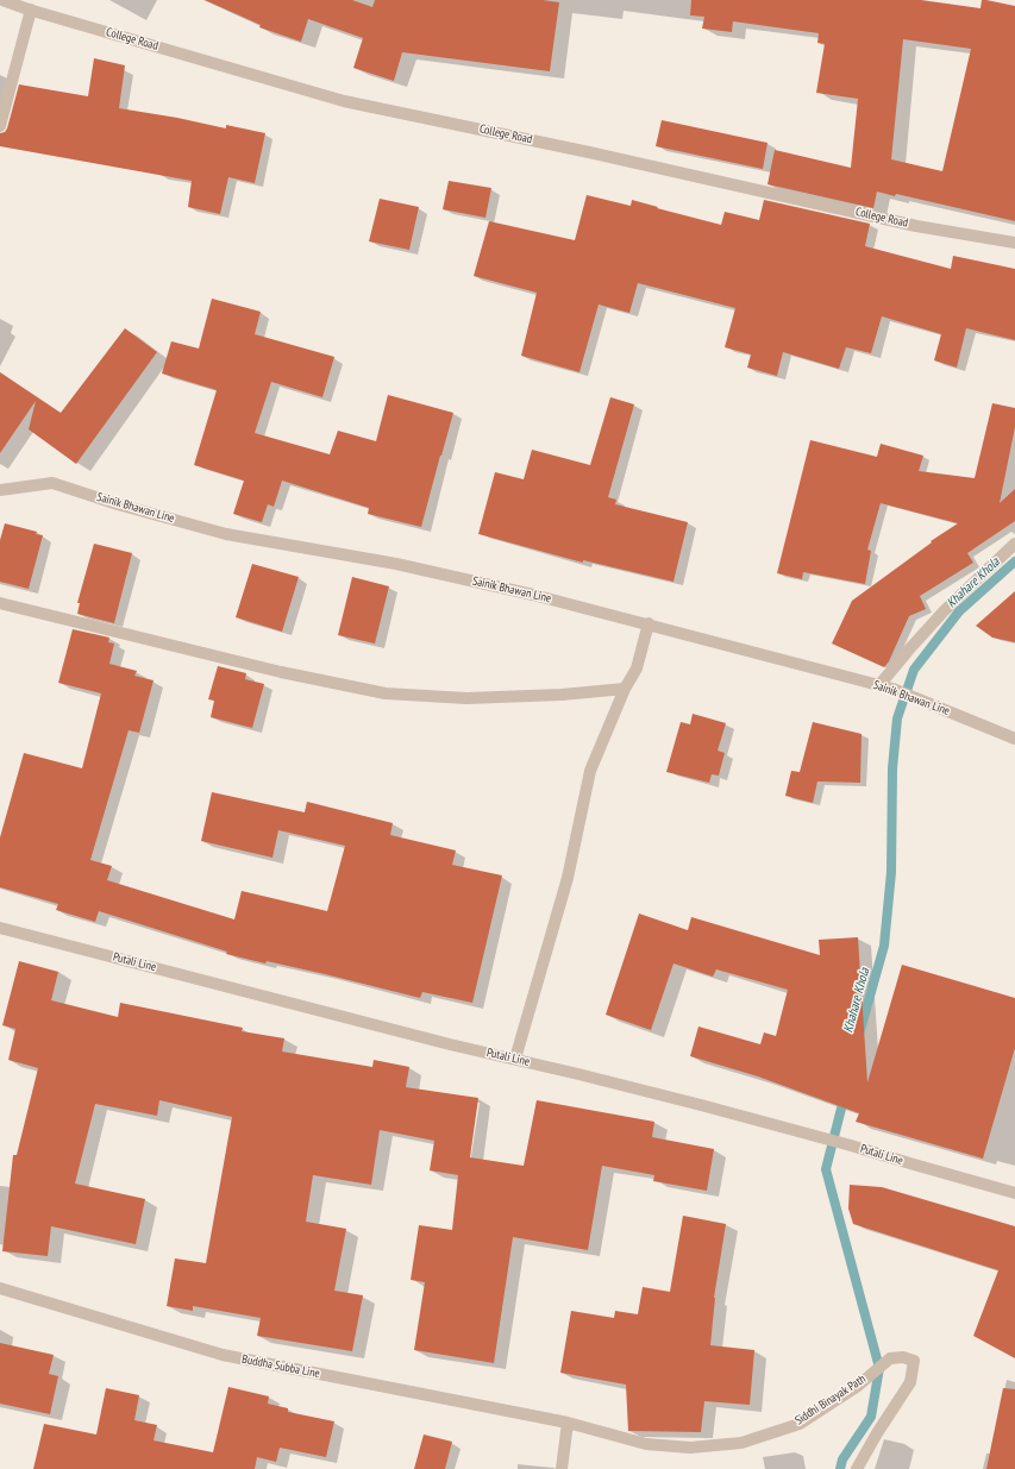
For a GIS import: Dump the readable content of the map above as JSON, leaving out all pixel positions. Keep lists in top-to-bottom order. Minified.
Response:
{"streets":{"street":["College Road","Sainik Bhawan Line","Putali Line","Buddha Subba Line","Siddhi Binayak Path"]},"crossings":[["Buddha Subba Line","Siddhi Binayak Path"]],"water":["Khahare Khola"]}
